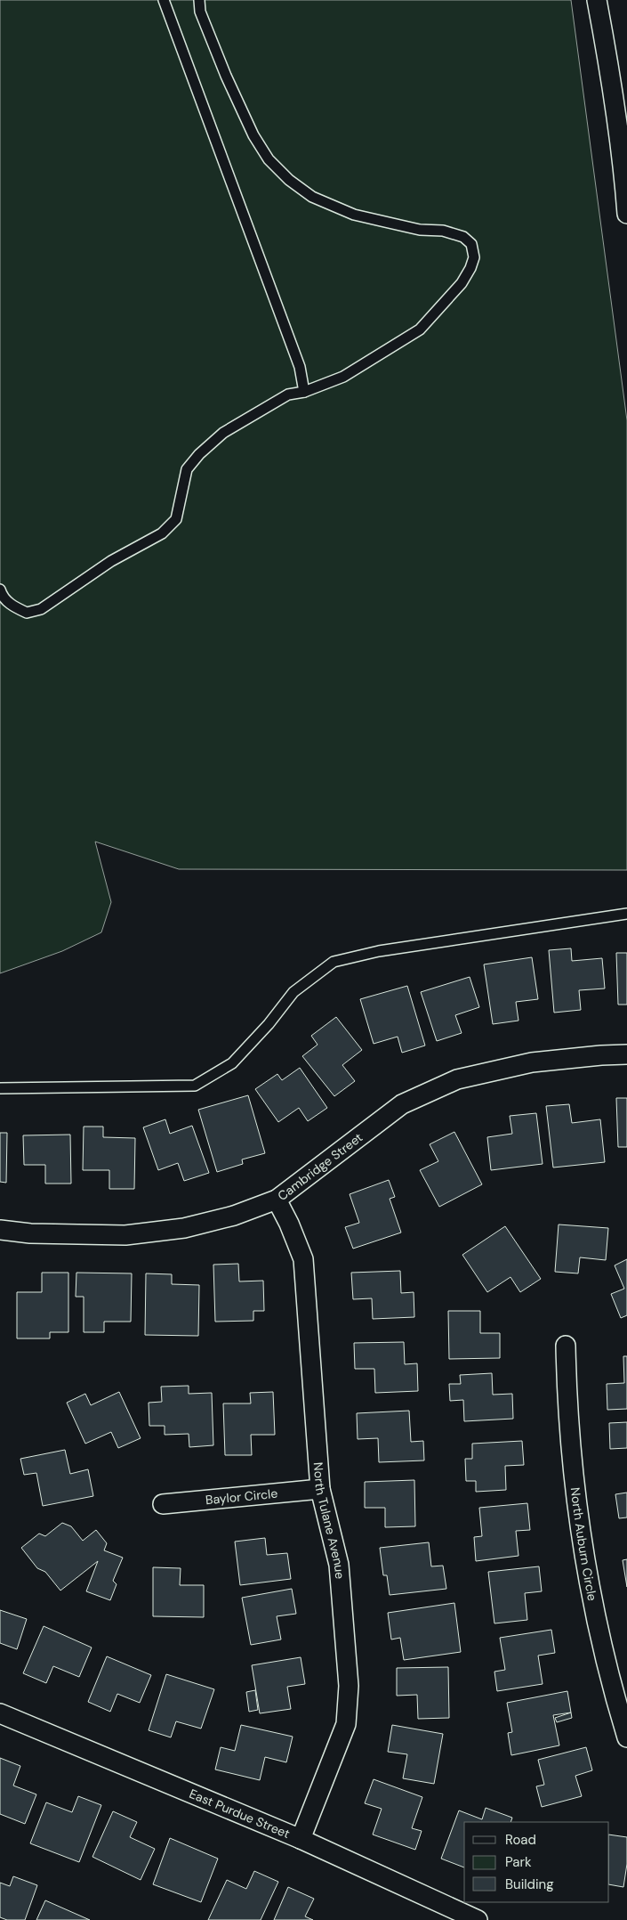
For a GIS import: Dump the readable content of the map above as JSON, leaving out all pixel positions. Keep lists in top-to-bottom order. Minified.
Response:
{"streets":{"street":["Cambridge Street","Baylor Circle","North Tulane Avenue","North Auburn Circle","East Purdue Street"]},"crossings":[["Cambridge Street","North Tulane Avenue"],["Baylor Circle","North Tulane Avenue"],["North Tulane Avenue","East Purdue Street"]],"legend":["Road","Park","Building"]}
